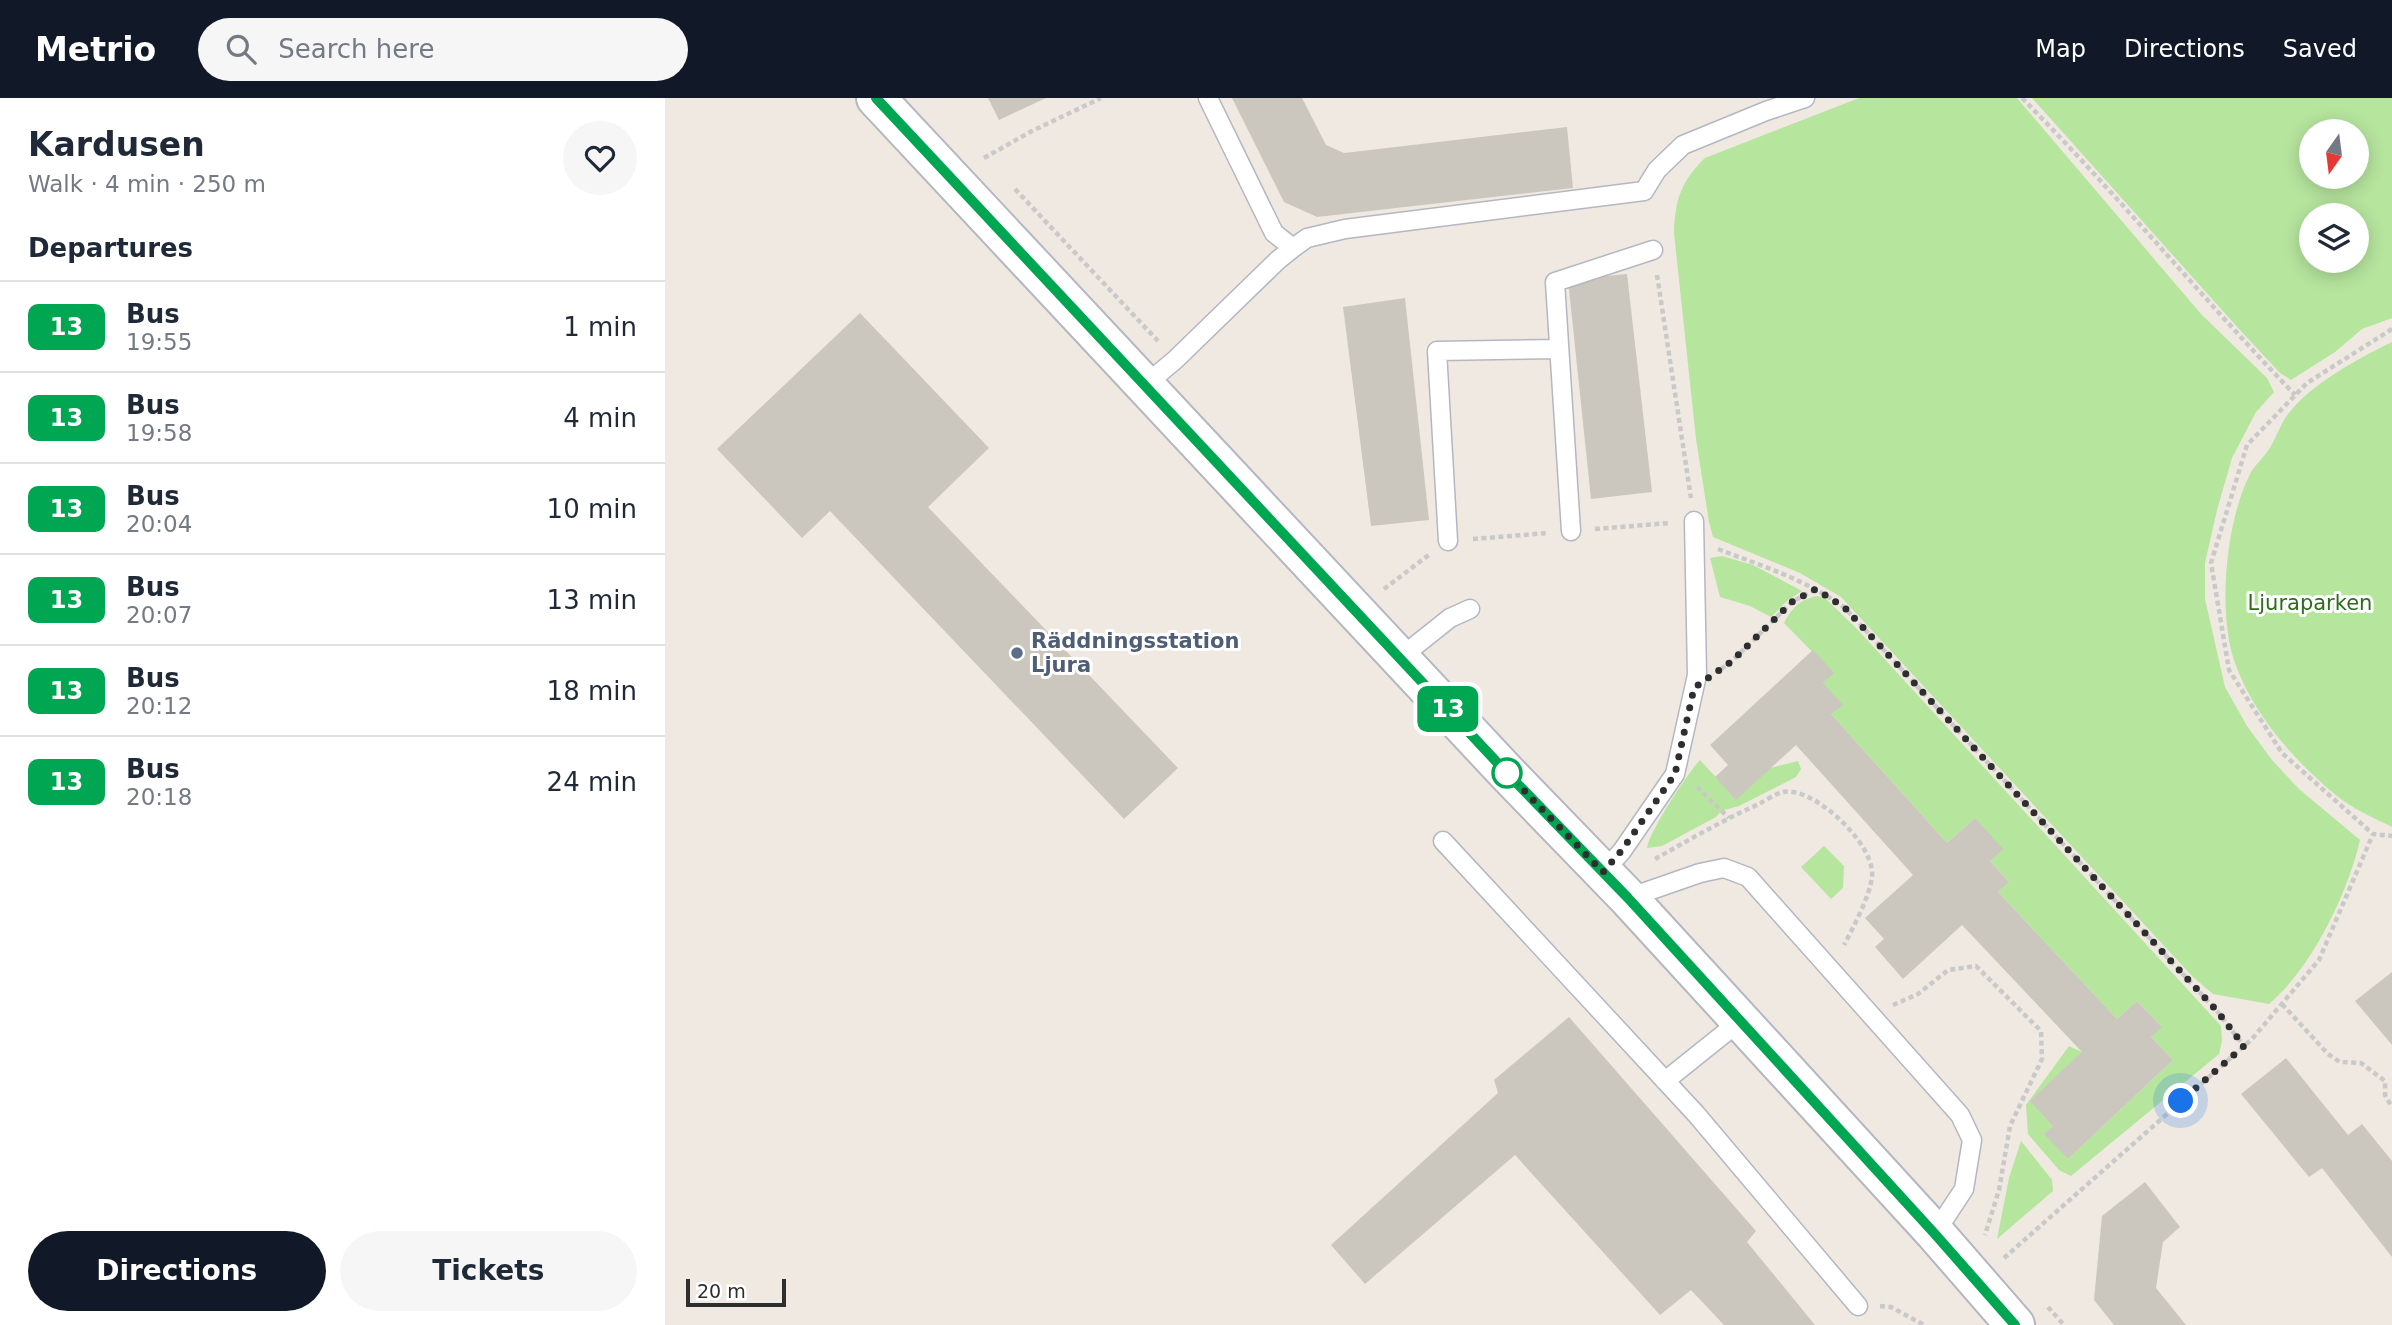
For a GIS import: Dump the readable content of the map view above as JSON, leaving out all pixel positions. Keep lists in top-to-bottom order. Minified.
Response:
{"parks":["Ljuraparken"],"places":["Räddningsstation Ljura"],"lines":["bus line 13"],"scale_bar":"20 m","north":"bottom","page":{"header":"Metrio","search":"Search here","nav":["Map","Directions","Saved"],"heading":[["Kardusen","Walk · 4 min · 250 m"],"Departures"],"on_map":"13","list":[{"mark":"13","name":"Bus","note":"19:55","value":"1 min"},{"mark":"13","name":"Bus","note":"19:58","value":"4 min"},{"mark":"13","name":"Bus","note":"20:04","value":"10 min"},{"mark":"13","name":"Bus","note":"20:07","value":"13 min"},{"mark":"13","name":"Bus","note":"20:12","value":"18 min"},{"mark":"13","name":"Bus","note":"20:18","value":"24 min"}],"buttons":["Directions","Tickets"],"scale":"20 m"}}
